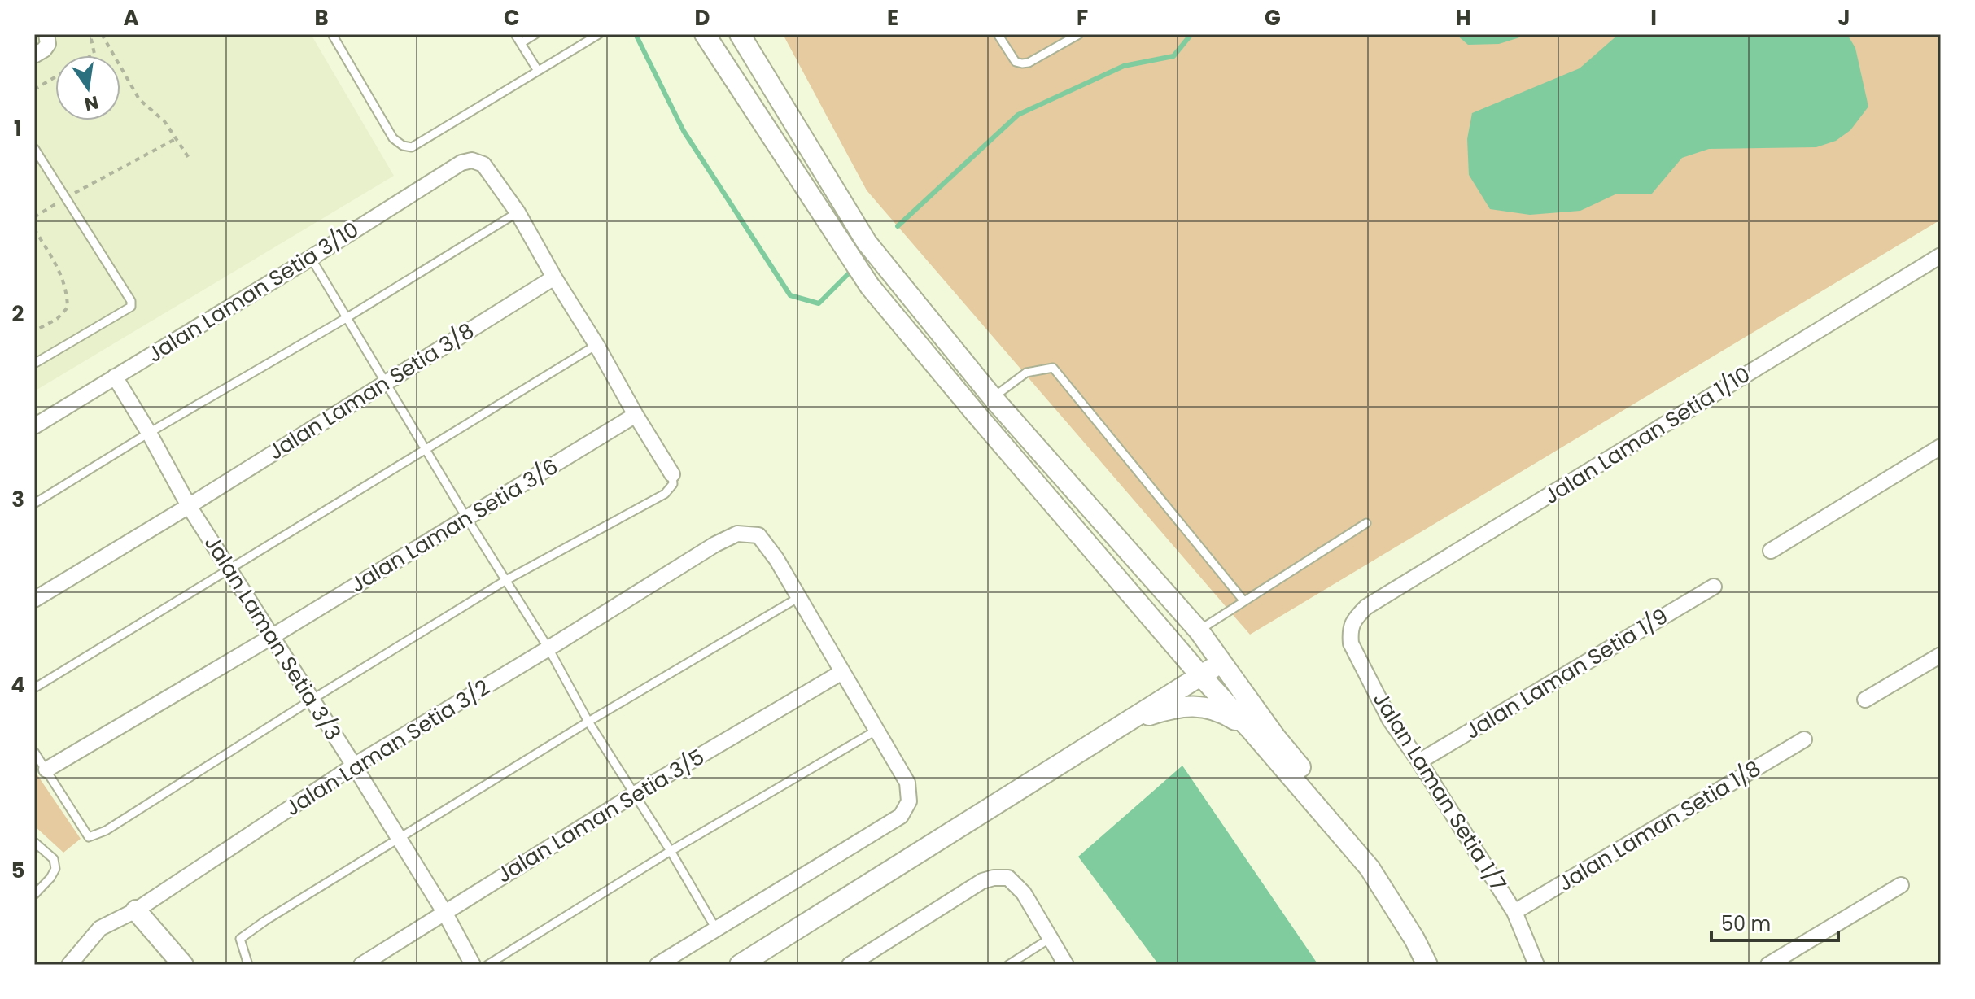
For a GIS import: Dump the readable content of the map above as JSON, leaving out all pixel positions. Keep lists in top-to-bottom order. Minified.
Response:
{"streets":{"street":["Jalan Laman Setia 3/10","Jalan Laman Setia 3/8","Jalan Laman Setia 1/10","Jalan Laman Setia 3/6","Jalan Laman Setia 3/3","Jalan Laman Setia 1/9","Jalan Laman Setia 3/2","Jalan Laman Setia 1/7","Jalan Laman Setia 3/5","Jalan Laman Setia 1/8"]},"crossings":[["Jalan Laman Setia 3/10","Jalan Laman Setia 3/3"],["Jalan Laman Setia 3/8","Jalan Laman Setia 3/3"],["Jalan Laman Setia 1/10","Jalan Laman Setia 1/7"],["Jalan Laman Setia 3/6","Jalan Laman Setia 3/3"],["Jalan Laman Setia 3/3","Jalan Laman Setia 3/2"],["Jalan Laman Setia 3/3","Jalan Laman Setia 3/5"],["Jalan Laman Setia 1/9","Jalan Laman Setia 1/7"],["Jalan Laman Setia 1/7","Jalan Laman Setia 1/8"]],"scale_bar":"50 m","north":"bottom","grid":{"columns":["A","B","C","D","E","F","G","H","I","J"],"rows":["1","2","3","4","5"]}}
